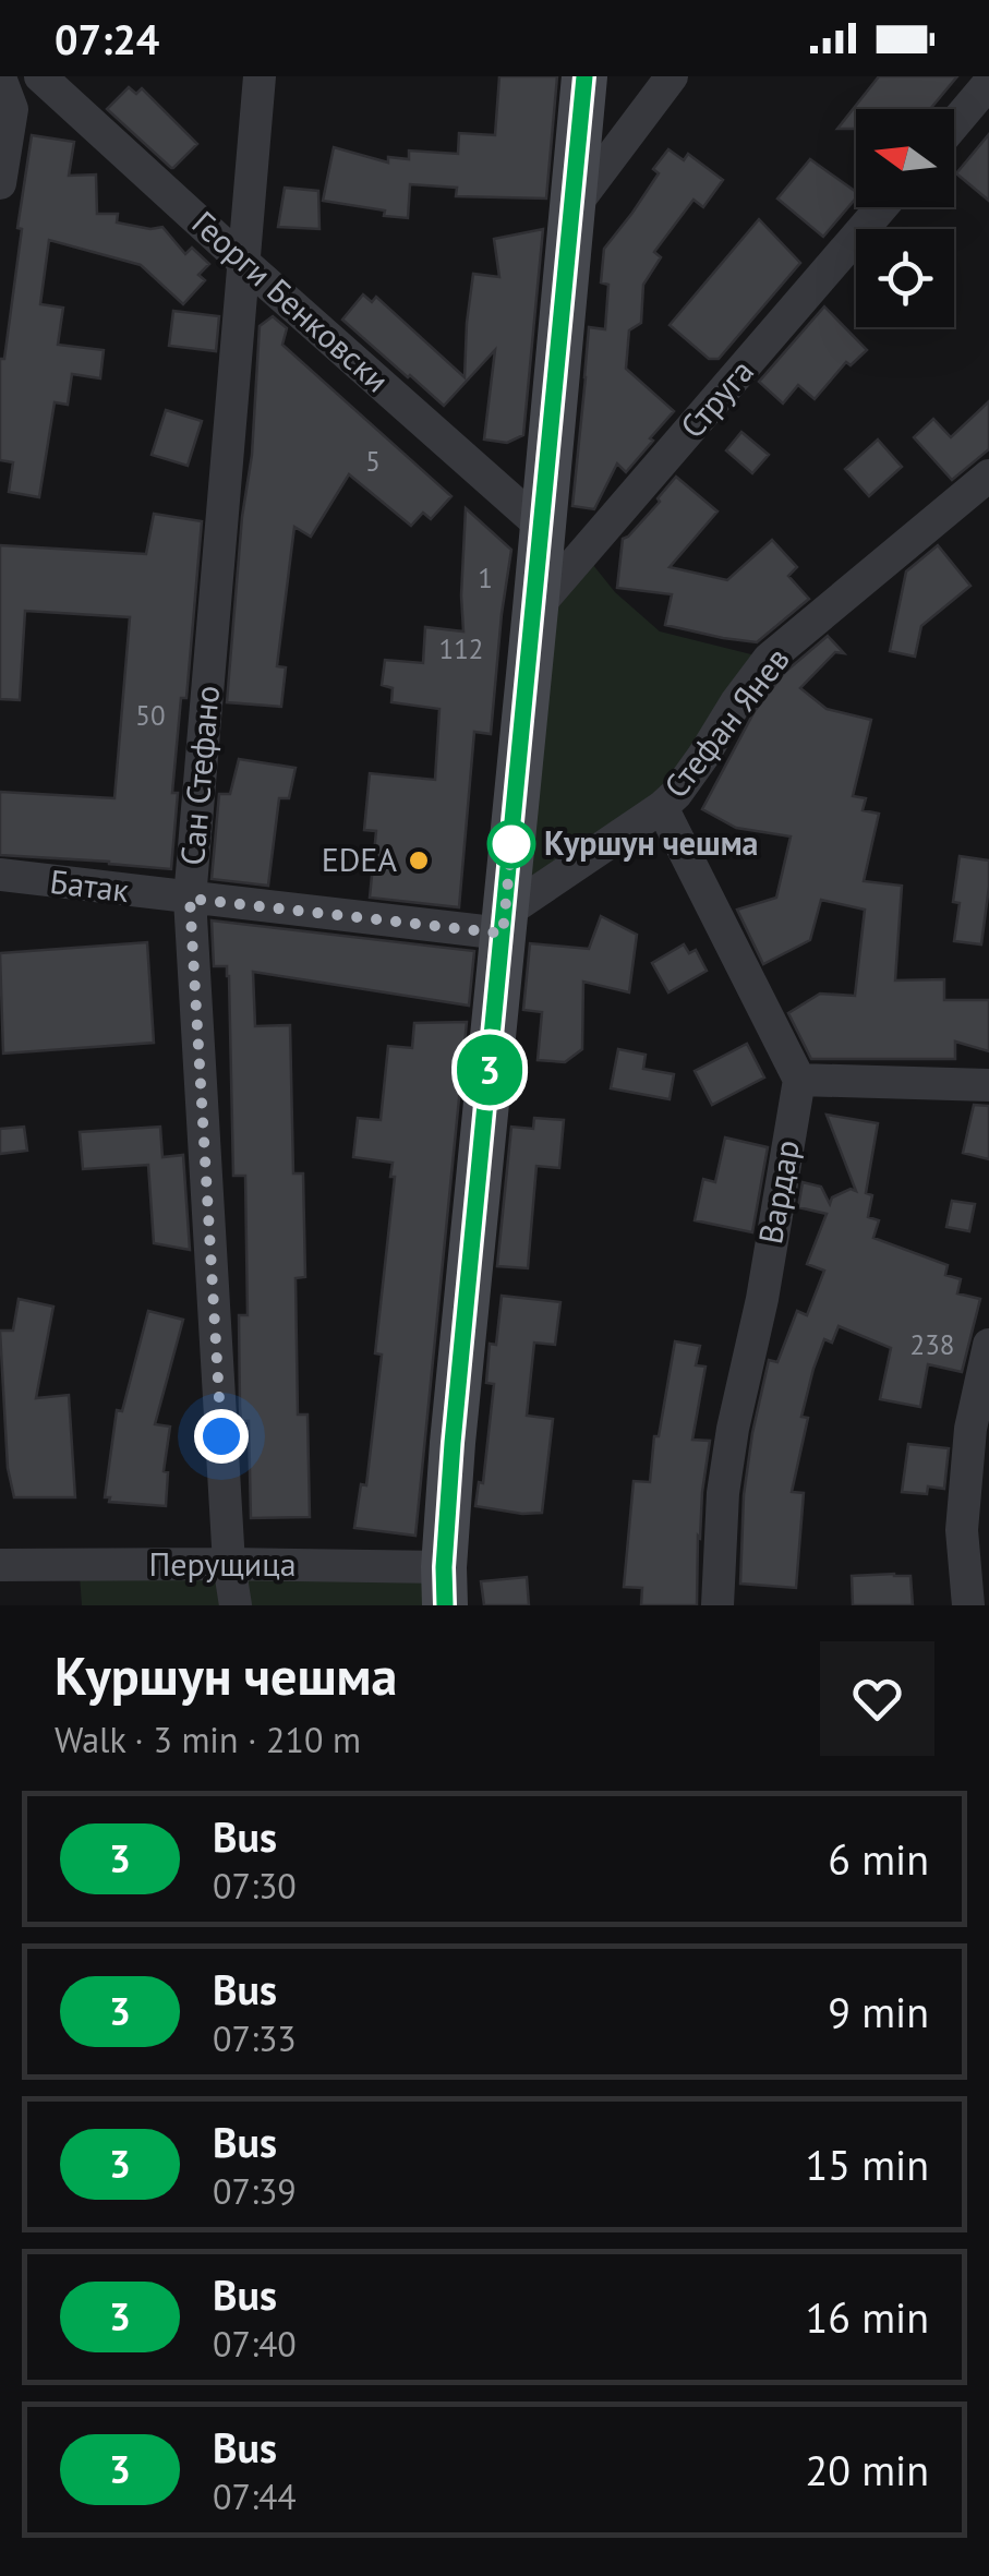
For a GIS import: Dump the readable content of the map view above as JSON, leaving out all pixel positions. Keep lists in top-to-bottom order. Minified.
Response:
{"streets":{"street":["Георги Бенковски","Струга","Стефан Янев","Сан Стефано","Батак","Вардар","Перущица"]},"crossings":[["Георги Бенковски","Сан Стефано"],["Стефан Янев","Батак"],["Сан Стефано","Батак"],["Сан Стефано","Перущица"]],"places":["Куршун чешма","EDEA"],"lines":["bus line 3"],"house_numbers":["5","1","112","50","238"],"north":"left","page":{"status":"07:24","on_map":"3","heading":["Куршун чешма","Walk · 3 min · 210 m"],"list":[{"mark":"3","name":"Bus","note":"07:30","value":"6 min"},{"mark":"3","name":"Bus","note":"07:33","value":"9 min"},{"mark":"3","name":"Bus","note":"07:39","value":"15 min"},{"mark":"3","name":"Bus","note":"07:40","value":"16 min"},{"mark":"3","name":"Bus","note":"07:44","value":"20 min"}]}}
